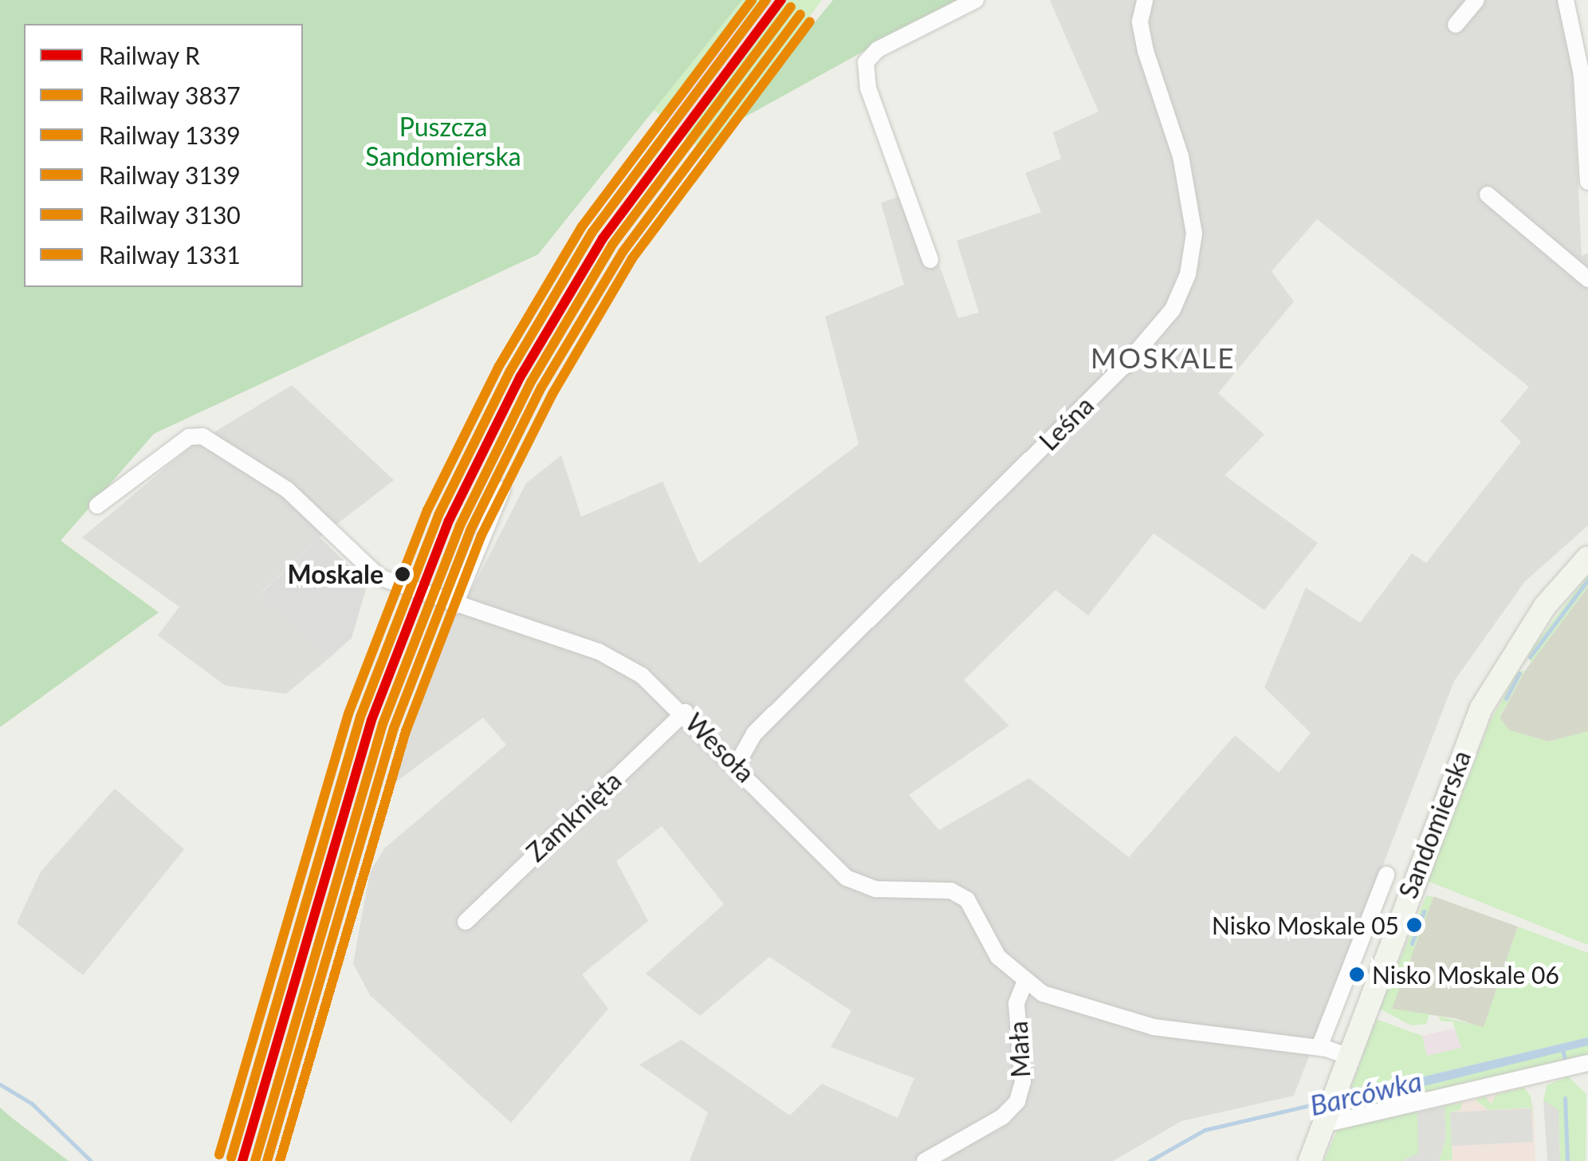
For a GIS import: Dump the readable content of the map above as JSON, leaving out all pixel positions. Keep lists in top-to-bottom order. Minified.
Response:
{"streets":{"main road":["Sandomierska"],"street":["Leśna","Wesoła","Zamknięta","Mała"]},"crossings":[["Leśna","Wesoła"],["Wesoła","Zamknięta"],["Wesoła","Sandomierska"],["Wesoła","Mała"]],"districts":["MOSKALE"],"water":["Barcówka"],"parks":["Puszcza Sandomierska"],"places":["Moskale","Nisko Moskale 05","Nisko Moskale 06"],"lines":["rail line R","rail line 1339","rail line 3130","rail line 3837","rail line 3139","rail line 1331"],"legend":["Railway R","Railway 3837","Railway 1339","Railway 3139","Railway 3130","Railway 1331"]}
